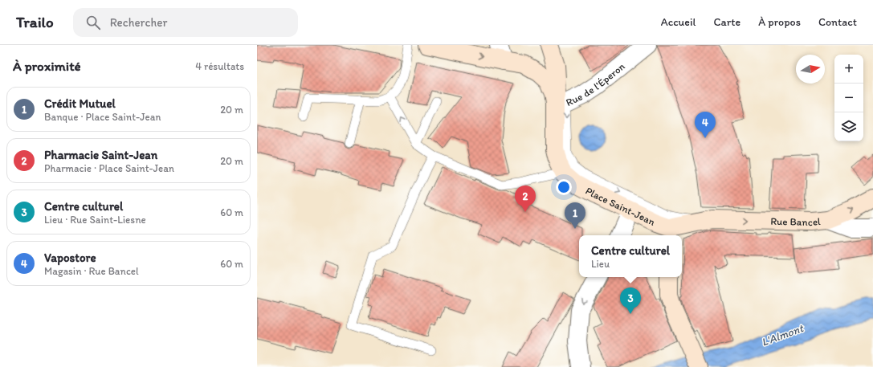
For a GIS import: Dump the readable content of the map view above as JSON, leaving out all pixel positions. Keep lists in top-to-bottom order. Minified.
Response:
{"streets":{"main road":["Place Saint-Jean","Rue Bancel"],"street":["Rue de l'Éperon"]},"crossings":[["Place Saint-Jean","Rue Bancel"]],"one_way":["Rue Bancel"],"water":["L'Almont"],"north":"right","page":{"header":"Trailo","search":"Rechercher","nav":["Accueil","Carte","À propos","Contact"],"heading":["À proximité","4 résultats"],"map_buttons":["+","−"],"list":[{"mark":"1","name":"Crédit Mutuel","note":"Banque · Place Saint-Jean","value":"20 m"},{"mark":"2","name":"Pharmacie Saint-Jean","note":"Pharmacie · Place Saint-Jean","value":"20 m"},{"mark":"3","name":"Centre culturel","note":"Lieu · Rue Saint-Liesne","value":"60 m"},{"mark":"4","name":"Vapostore","note":"Magasin · Rue Bancel","value":"60 m"}],"pins":["4","2","1","3"],"popup":["Centre culturel","Lieu"]}}
